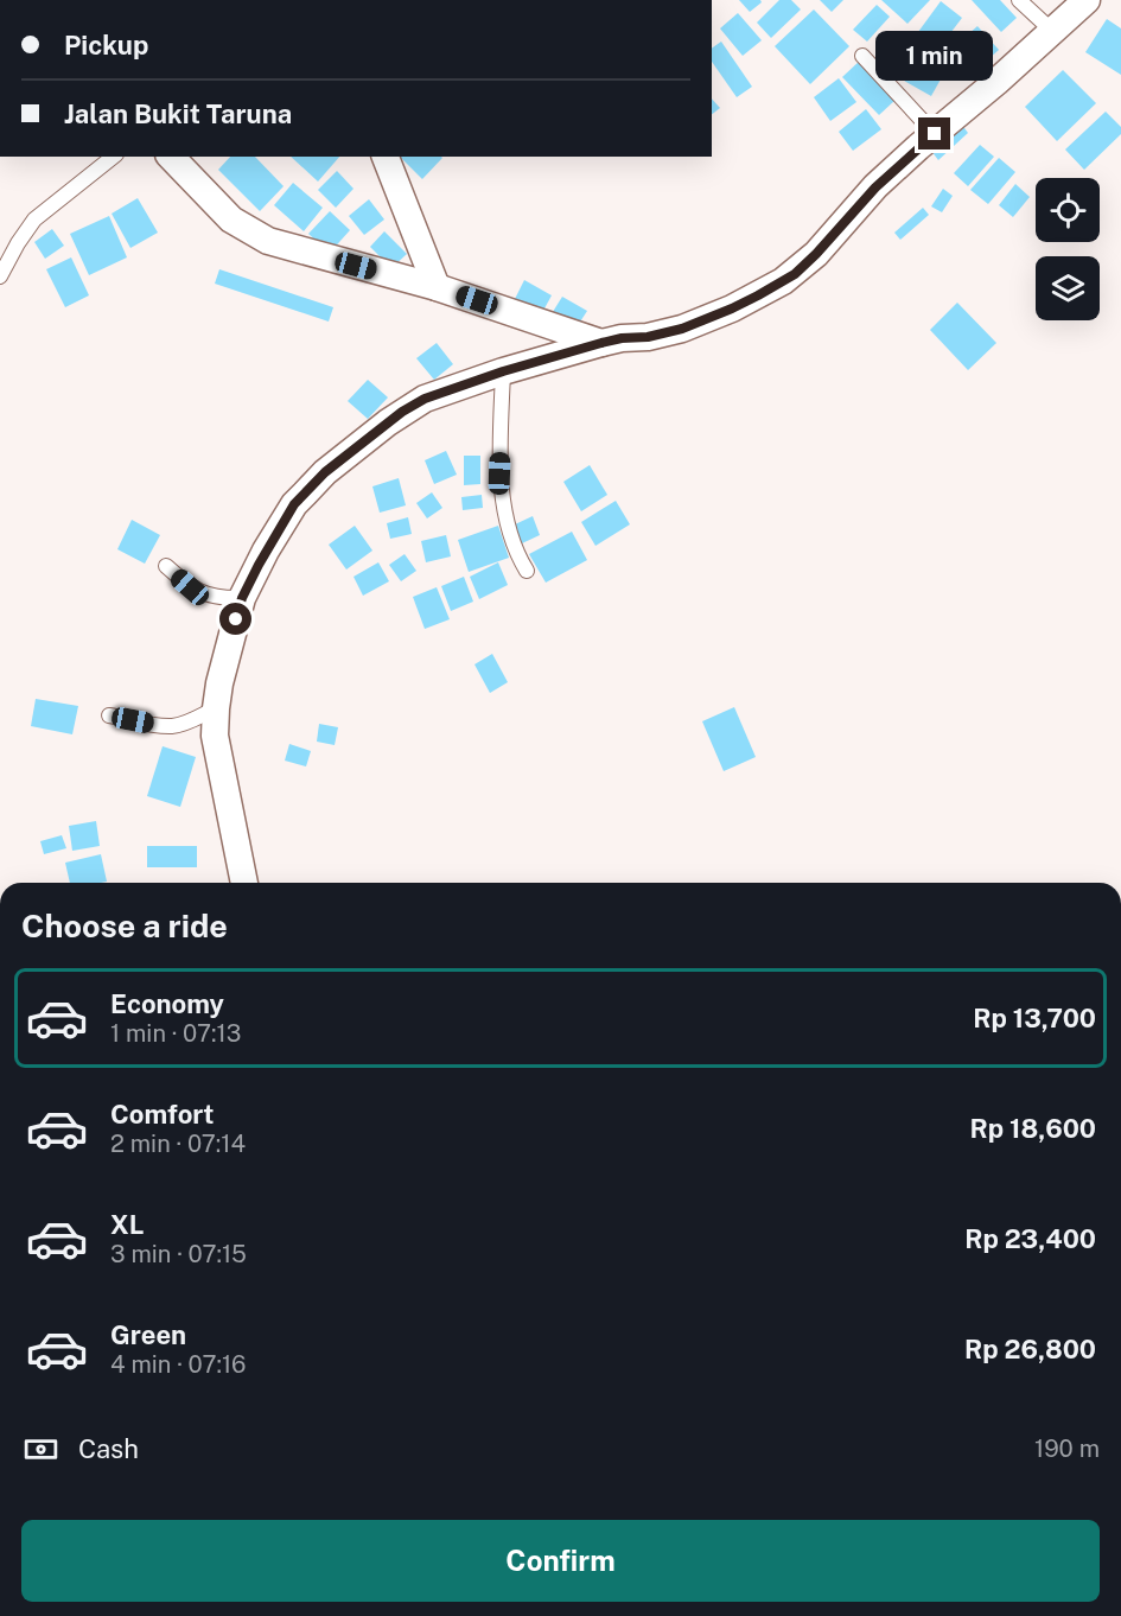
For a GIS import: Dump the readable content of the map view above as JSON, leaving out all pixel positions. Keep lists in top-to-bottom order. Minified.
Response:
{"page":{"banner":["Pickup","Jalan Bukit Taruna"],"bubble":"1 min","heading":"Choose a ride","list":[{"name":"Economy","note":"1 min · 07:13","value":"Rp 13,700"},{"name":"Comfort","note":"2 min · 07:14","value":"Rp 18,600"},{"name":"XL","note":"3 min · 07:15","value":"Rp 23,400"},{"name":"Green","note":"4 min · 07:16","value":"Rp 26,800"}],"pay":["Cash","190 m"],"buttons":"Confirm"}}
